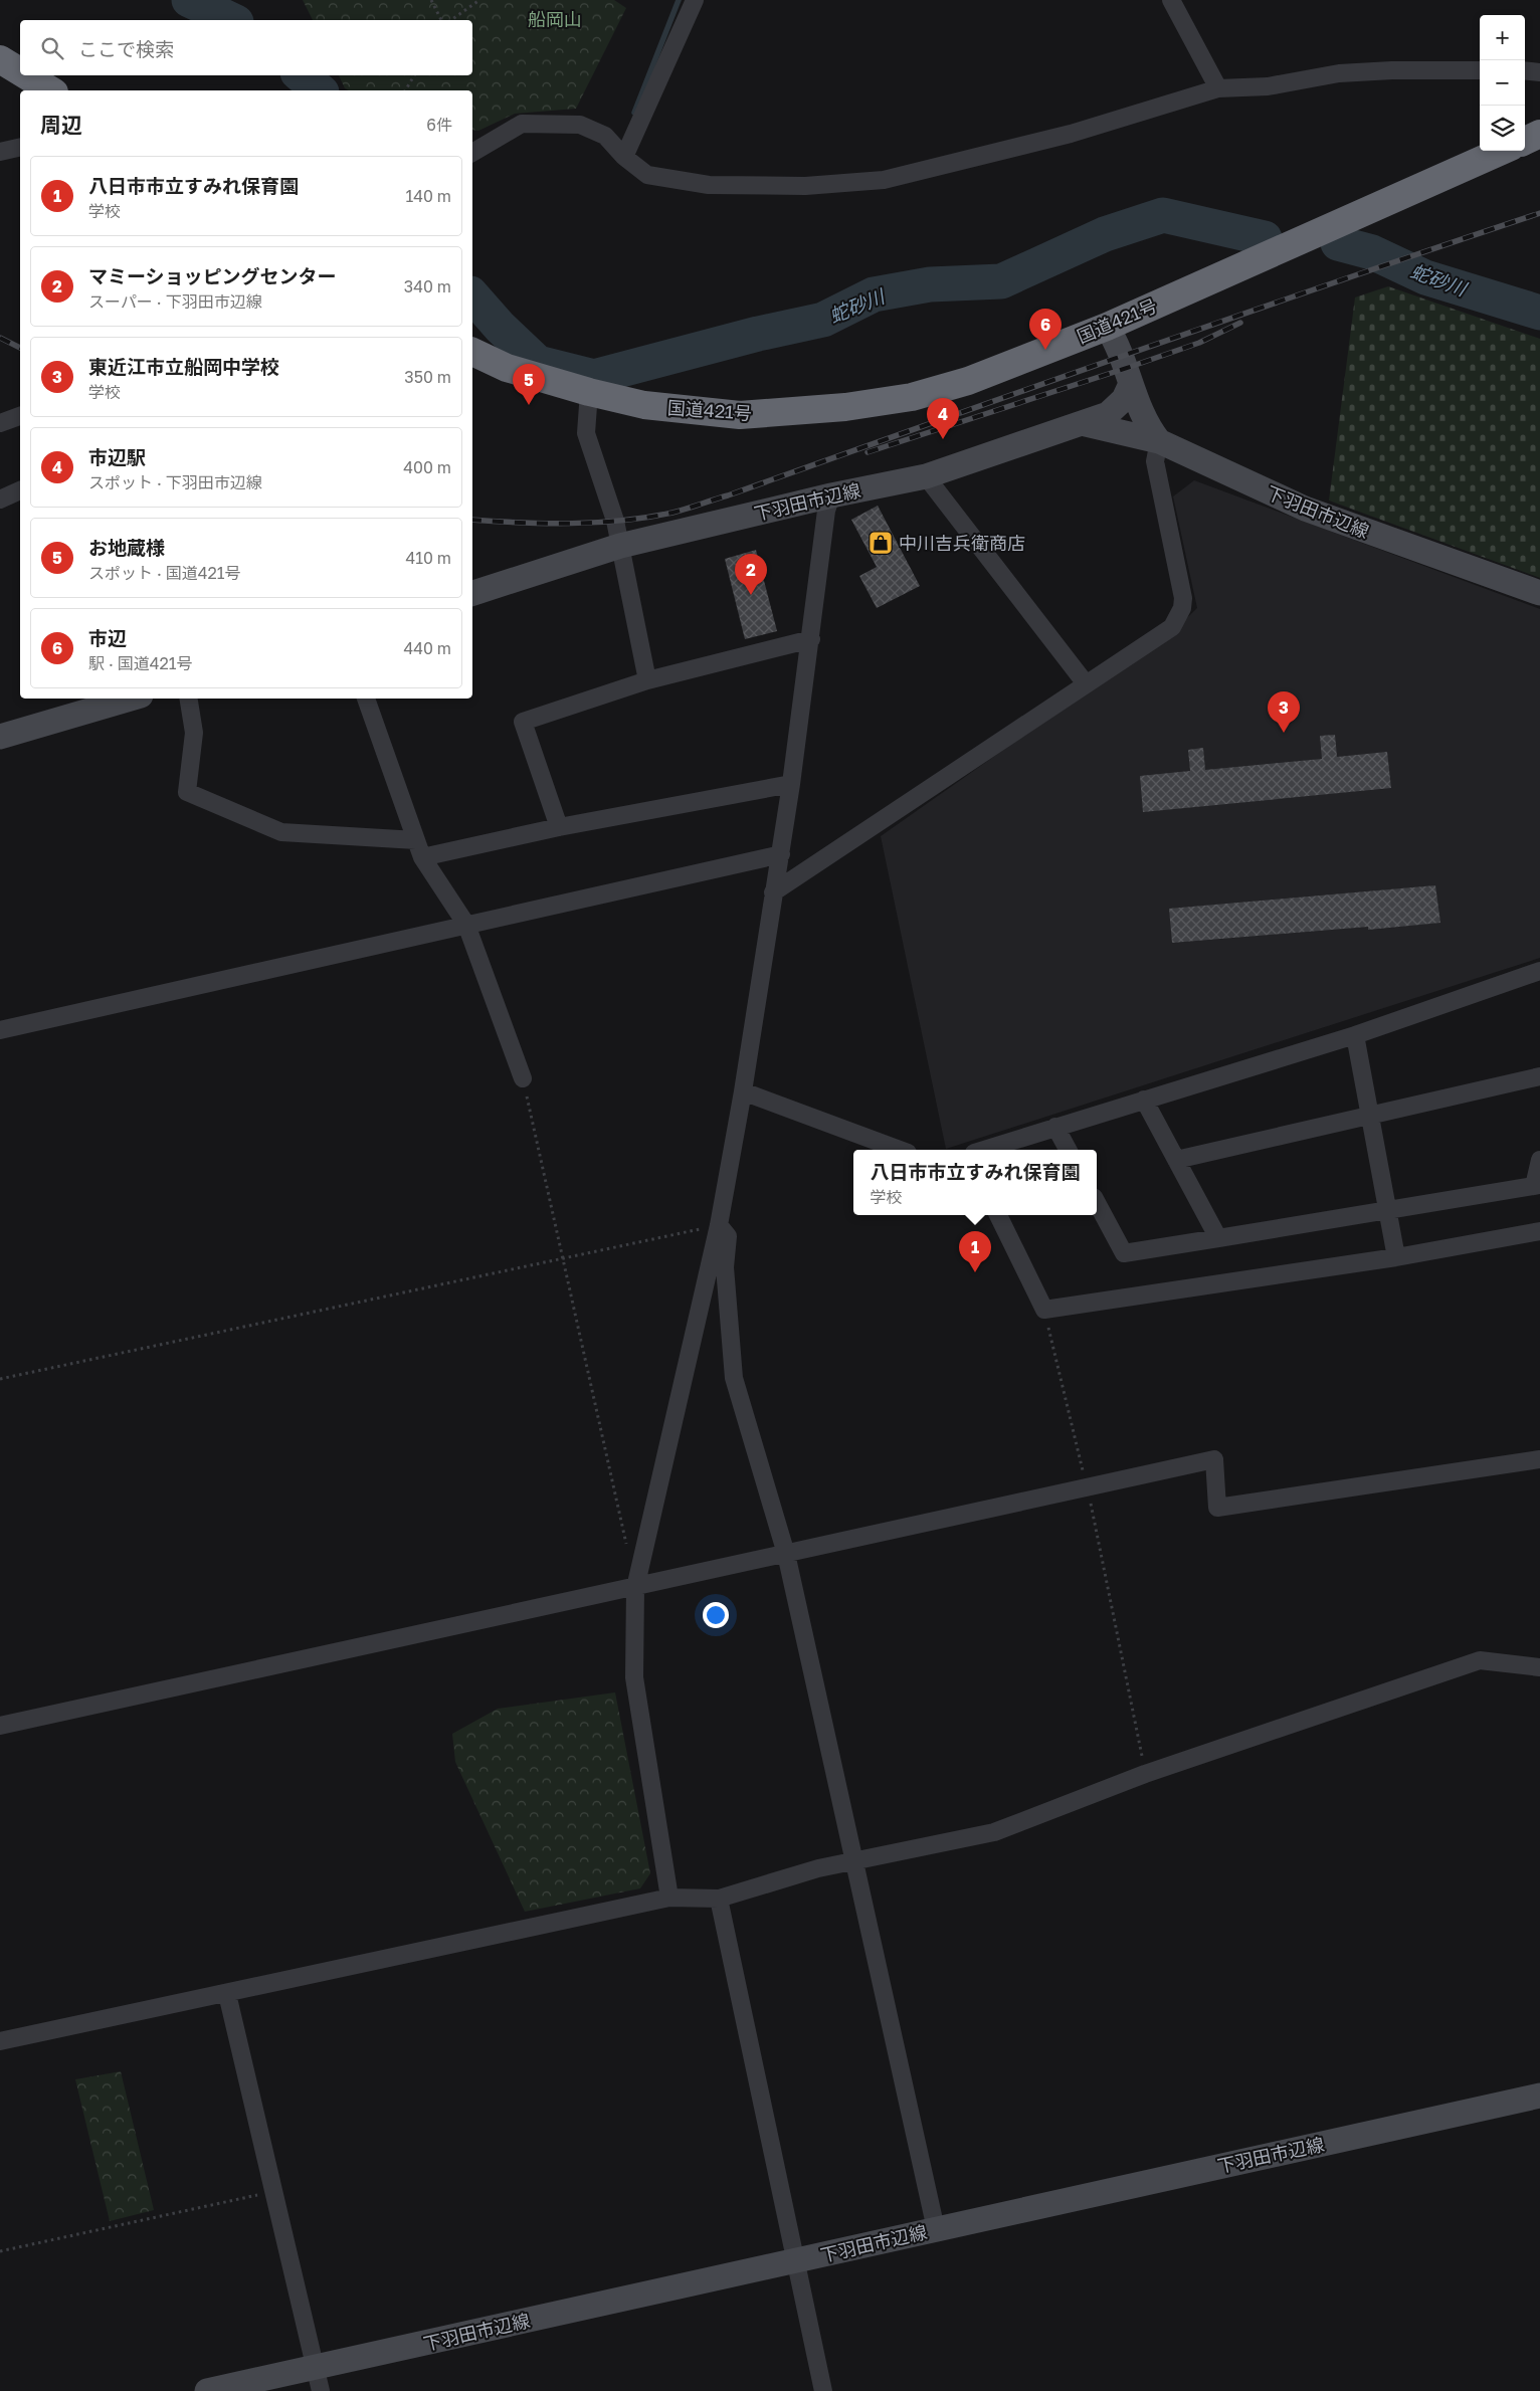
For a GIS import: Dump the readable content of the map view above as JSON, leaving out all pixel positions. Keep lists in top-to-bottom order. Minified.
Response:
{"streets":{"highway":["国道421号"],"main road":["下羽田市辺線"]},"water":["蛇砂川"],"parks":["船岡山"],"places":{"shop":["中川吉兵衛商店"]},"page":{"map_buttons":["+","−"],"search":"ここで検索","heading":["周辺","6件"],"list":[{"mark":"1","name":"八日市市立すみれ保育園","note":"学校","value":"140 m"},{"mark":"2","name":"マミーショッピングセンター","note":"スーパー · 下羽田市辺線","value":"340 m"},{"mark":"3","name":"東近江市立船岡中学校","note":"学校","value":"350 m"},{"mark":"4","name":"市辺駅","note":"スポット · 下羽田市辺線","value":"400 m"},{"mark":"5","name":"お地蔵様","note":"スポット · 国道421号","value":"410 m"},{"mark":"6","name":"市辺","note":"駅 · 国道421号","value":"440 m"}],"pins":["6","5","4","2","3","1"],"popup":["八日市市立すみれ保育園","学校"]}}
